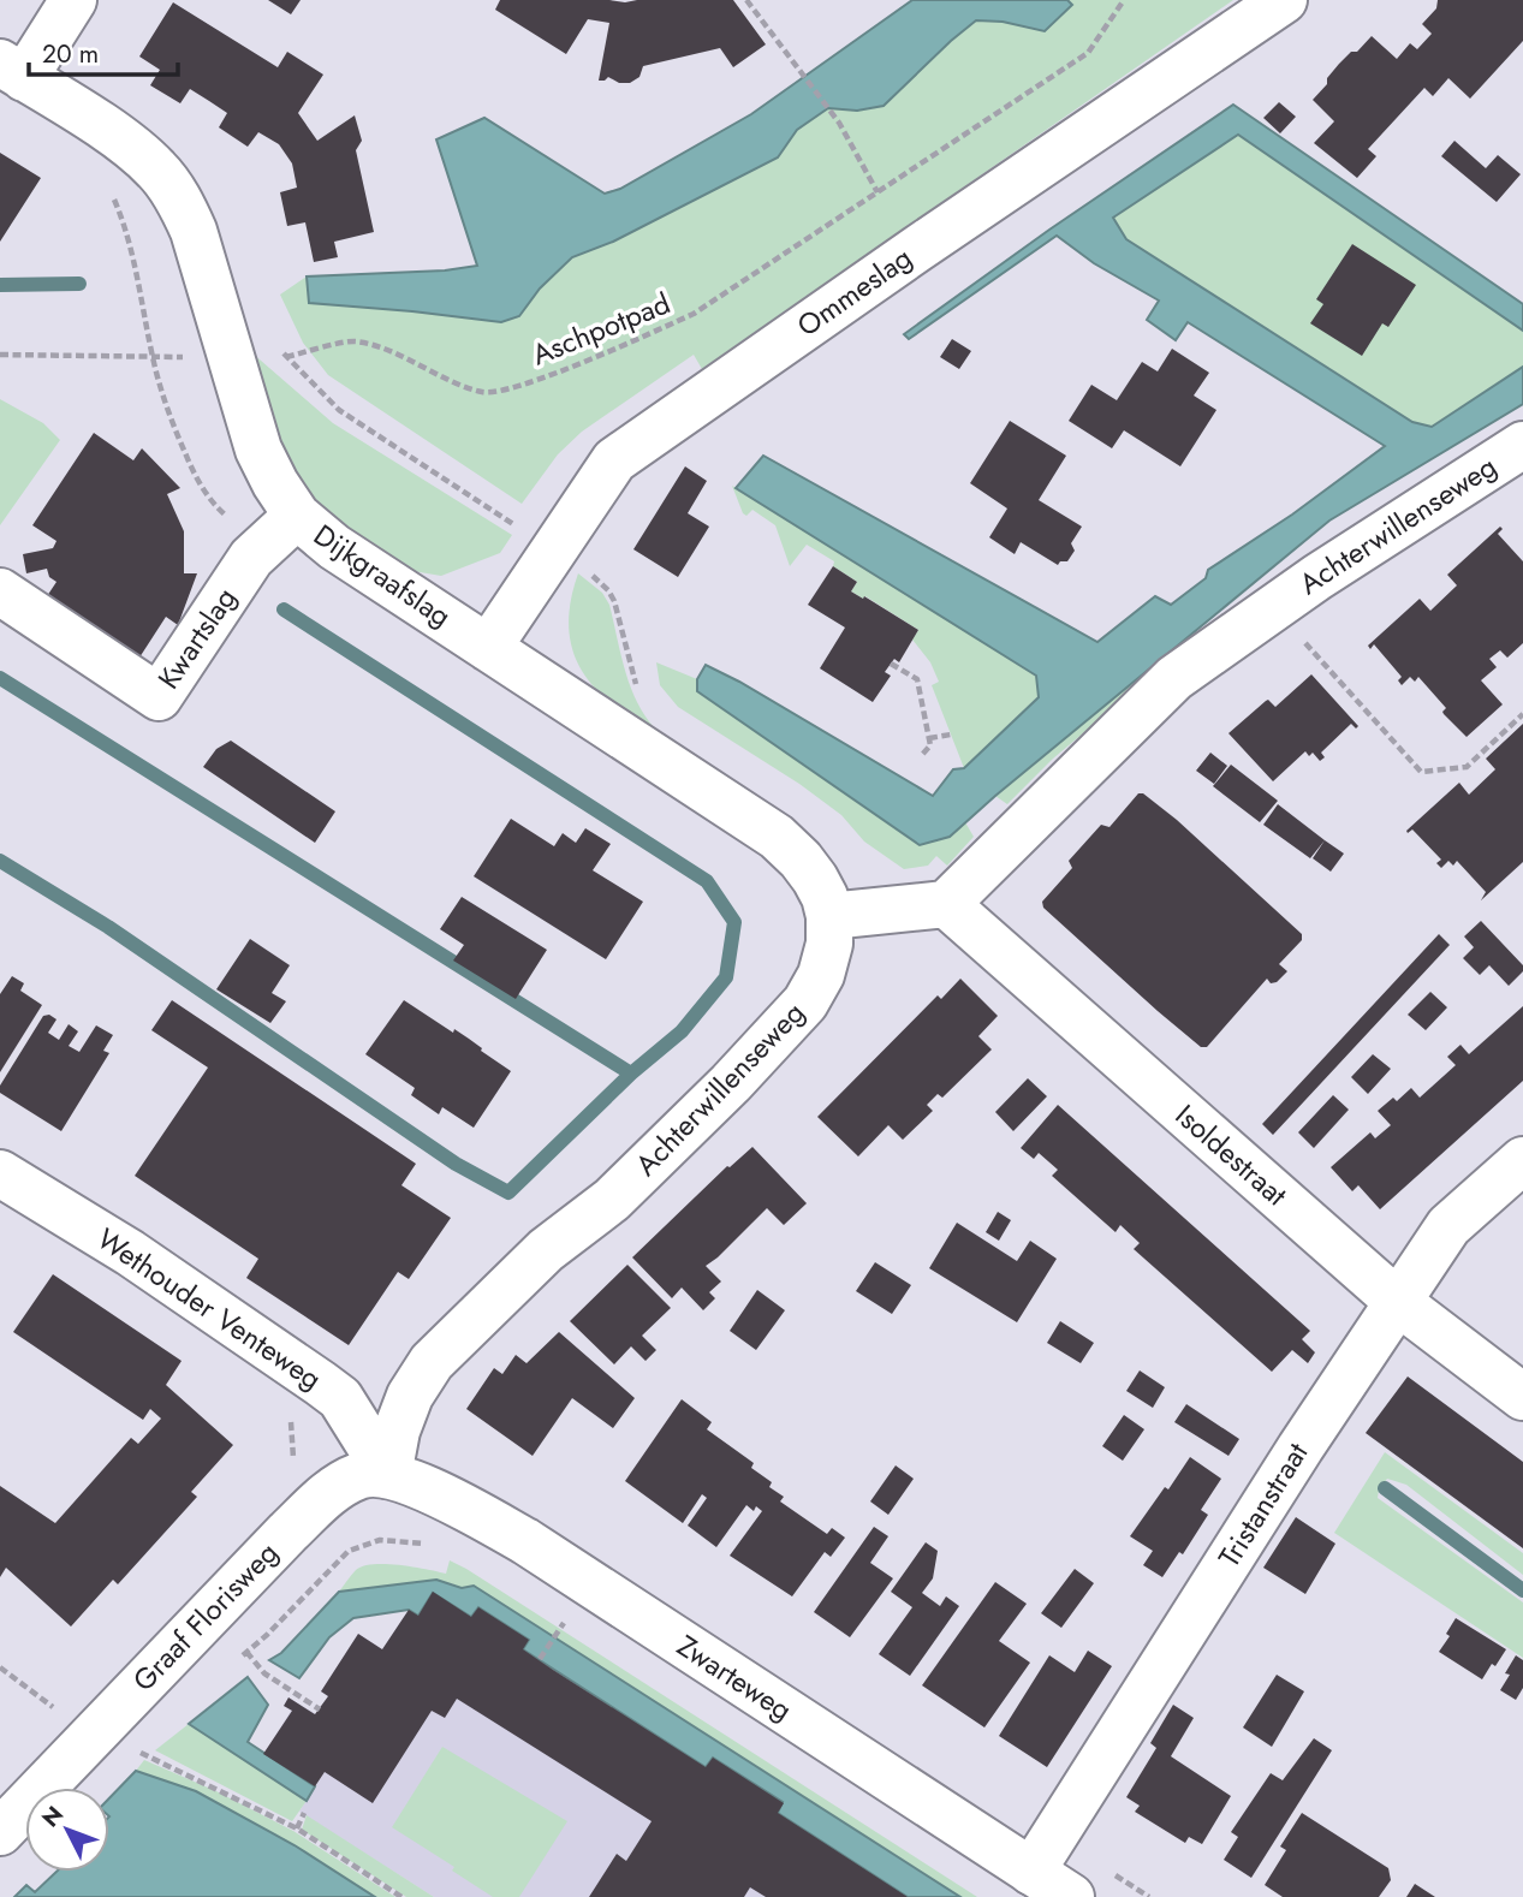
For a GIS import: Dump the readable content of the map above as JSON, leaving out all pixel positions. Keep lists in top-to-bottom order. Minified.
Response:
{"streets":{"street":["Ommeslag","Achterwillenseweg","Dijkgraafslag","Kwartslag","Isoldestraat","Wethouder Venteweg","Tristanstraat","Graaf Florisweg","Zwarteweg"],"path":["Aschpotpad"]},"crossings":[["Ommeslag","Dijkgraafslag"],["Aschpotpad","Dijkgraafslag"],["Achterwillenseweg","Dijkgraafslag"],["Achterwillenseweg","Isoldestraat"],["Achterwillenseweg","Wethouder Venteweg"],["Achterwillenseweg","Graaf Florisweg"],["Achterwillenseweg","Zwarteweg"],["Dijkgraafslag","Kwartslag"],["Isoldestraat","Tristanstraat"],["Wethouder Venteweg","Graaf Florisweg"],["Wethouder Venteweg","Zwarteweg"],["Tristanstraat","Zwarteweg"],["Graaf Florisweg","Zwarteweg"]],"scale_bar":"20 m","north":"top left"}
